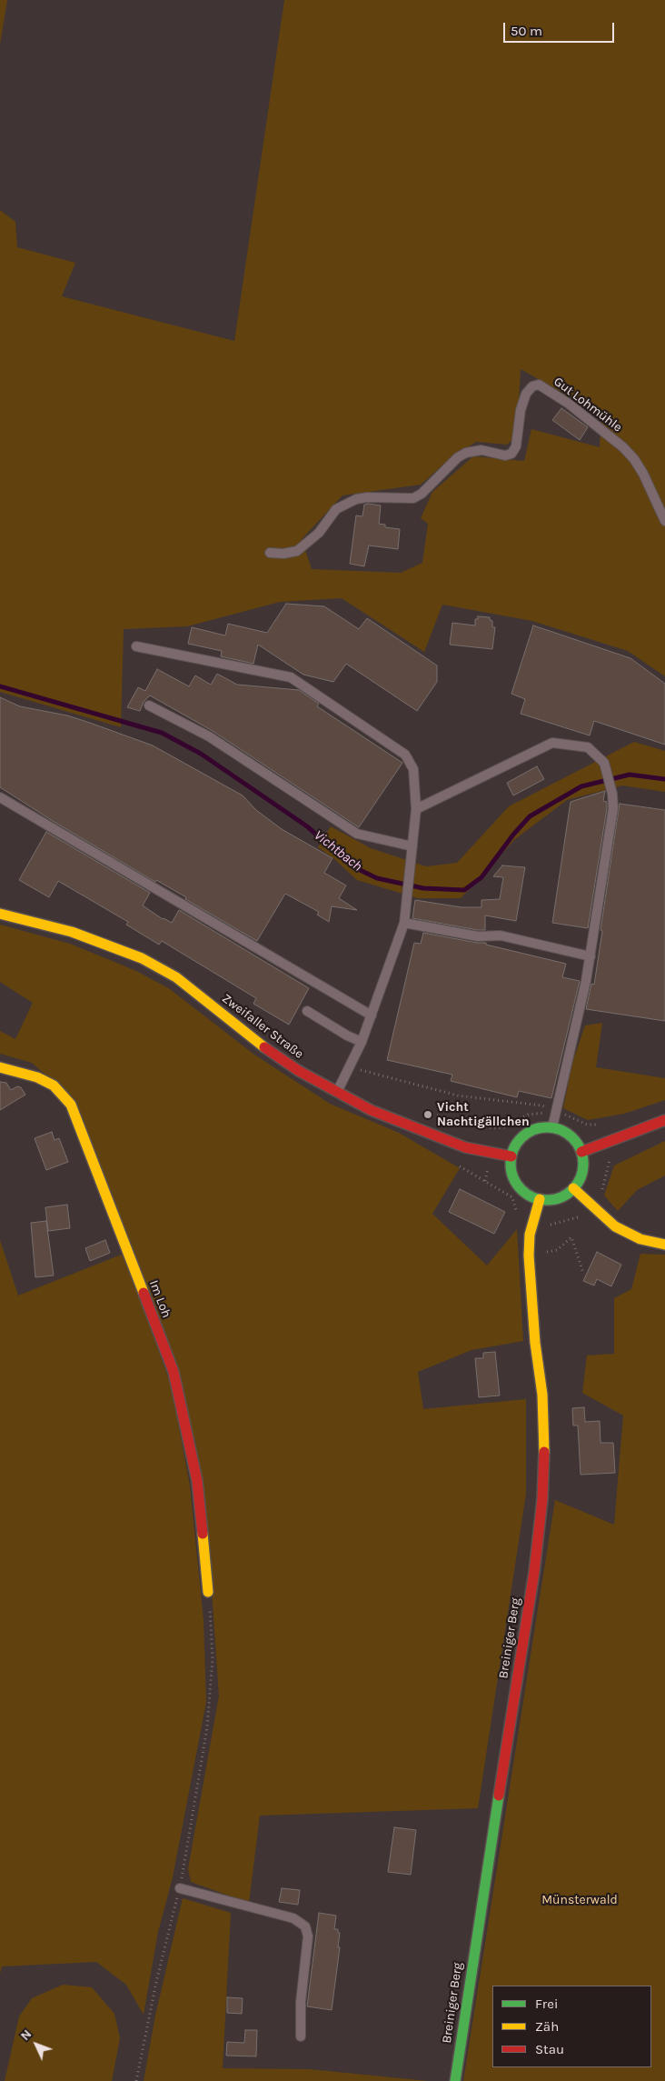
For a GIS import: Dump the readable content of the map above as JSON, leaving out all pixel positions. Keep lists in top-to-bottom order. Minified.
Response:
{"streets":{"main road":["Zweifaller Straße","Im Loh","Breiniger Berg"],"lane":["Gut Lohmühle"]},"crossings":[["Zweifaller Straße","Breiniger Berg"]],"water":["Vichtbach"],"parks":["Münsterwald"],"places":["Vicht Nachtigällchen"],"legend":["Frei","Zäh","Stau"],"scale_bar":"50 m","north":"top left"}
